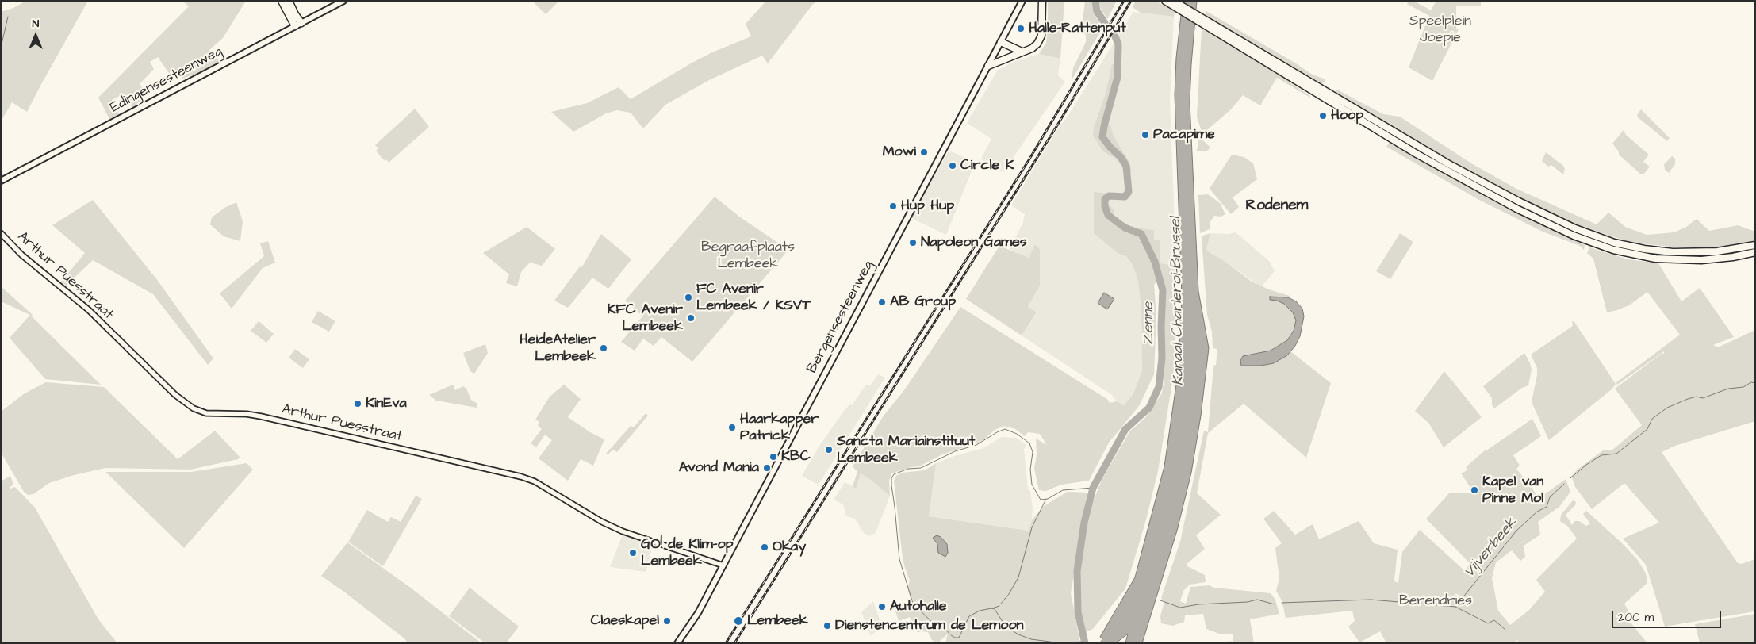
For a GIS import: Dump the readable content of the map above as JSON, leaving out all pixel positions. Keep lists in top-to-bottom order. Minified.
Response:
{"streets":{"main road":["Edingensesteenweg","Bergensesteenweg"],"street":["Arthur Puesstraat"]},"crossings":[["Arthur Puesstraat","Bergensesteenweg"]],"districts":["Rodenem"],"water":["Kanaal Charleroi-Brussel","Zenne","Vijverbeek"],"parks":["Speelplein Joepie","Begraafplaats Lembeek","Berendries"],"places":["Halle-Rattenput","Hoop","Pacapime","Mowi","Circle K","Hup Hup","Napoleon Games","FC Avenir Lembeek / KSVT","AB Group","KFC Avenir Lembeek","HeideAtelier Lembeek","KinEva","Haarkapper Patrick","Sancta Mariainstituut Lembeek","KBC","Avond Mania","Kapel van Pinne Mol","Okay","GO! de Klim-op Lembeek","Autohalle","Claeskapel","Lembeek","Dienstencentrum de Lemoon"],"scale_bar":"200 m","north":"top"}
